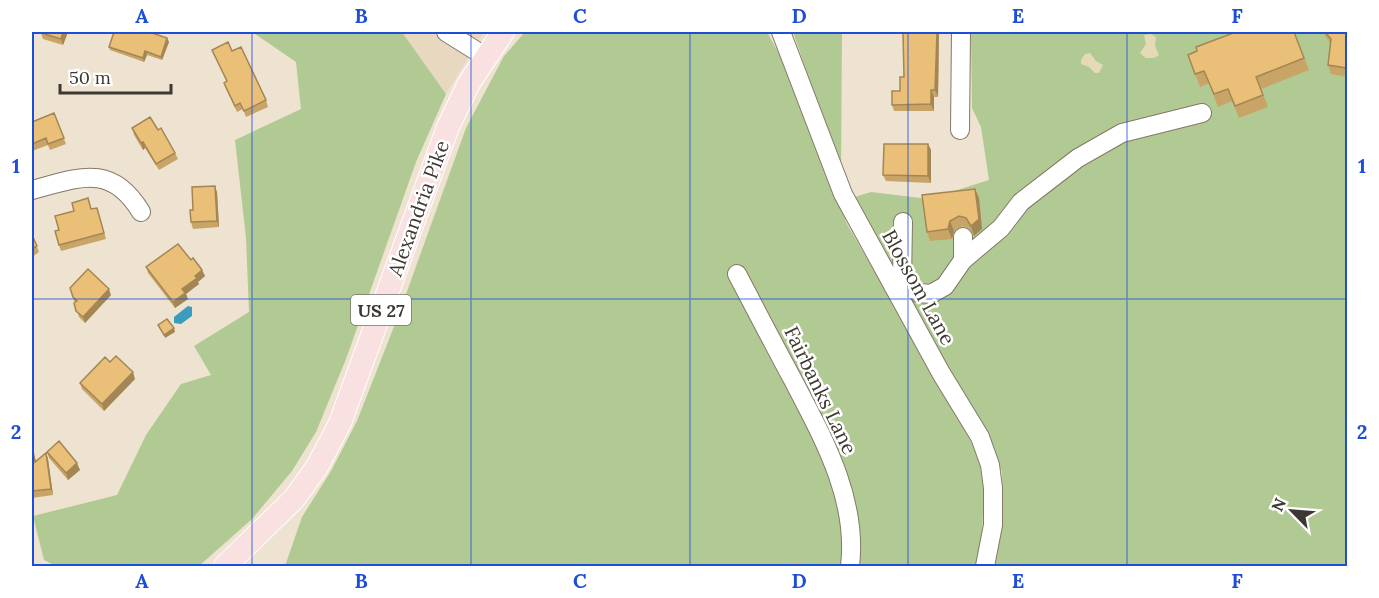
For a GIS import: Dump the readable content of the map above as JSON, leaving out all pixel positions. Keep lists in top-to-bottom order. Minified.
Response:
{"streets":{"main road":["Alexandria Pike","US 27"],"street":["Blossom Lane","Fairbanks Lane"]},"scale_bar":"50 m","north":"top left","grid":{"columns":["A","B","C","D","E","F"],"rows":["1","2"]}}
